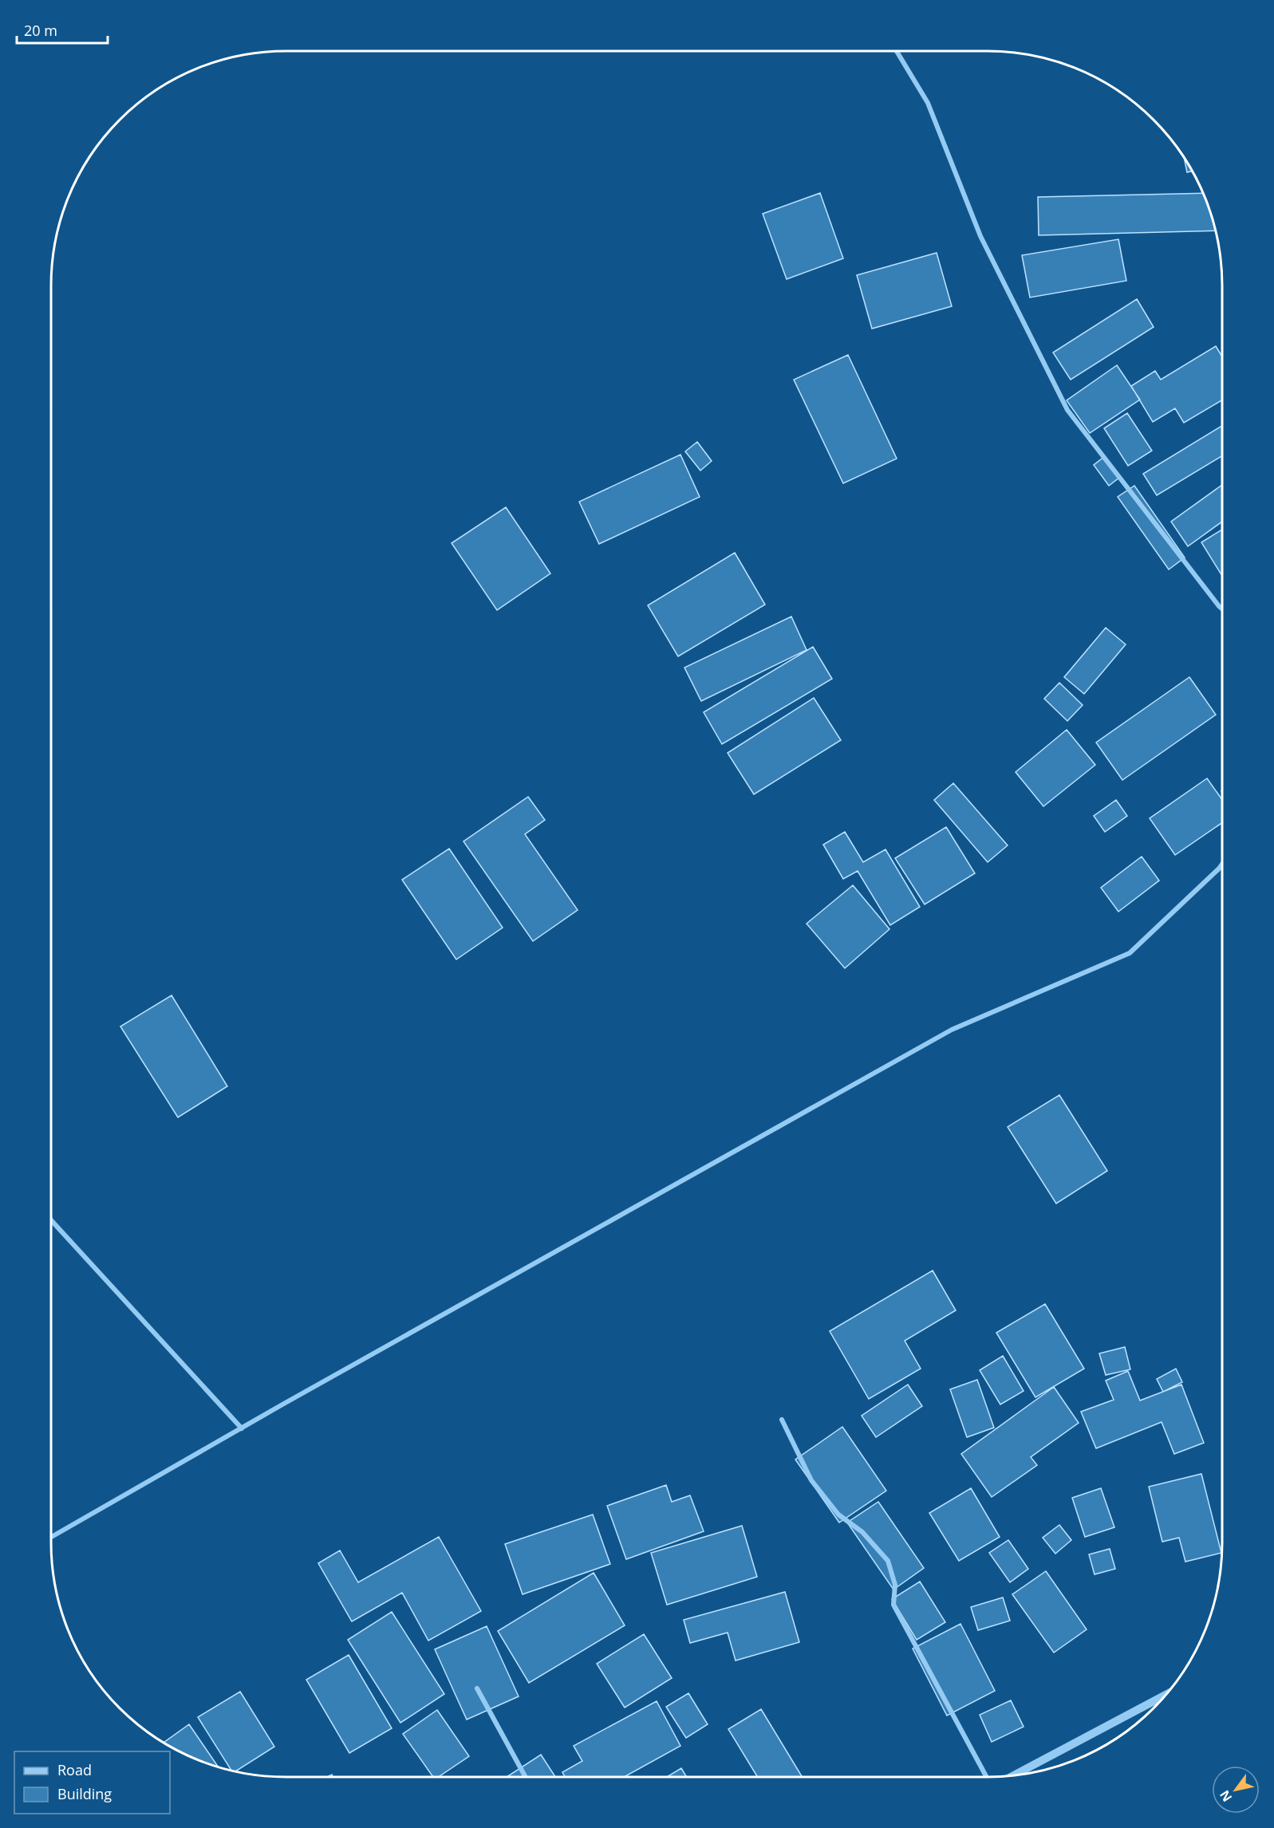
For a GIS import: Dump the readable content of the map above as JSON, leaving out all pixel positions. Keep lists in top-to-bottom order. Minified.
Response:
{"legend":["Road","Building"],"scale_bar":"20 m","north":"bottom left"}
